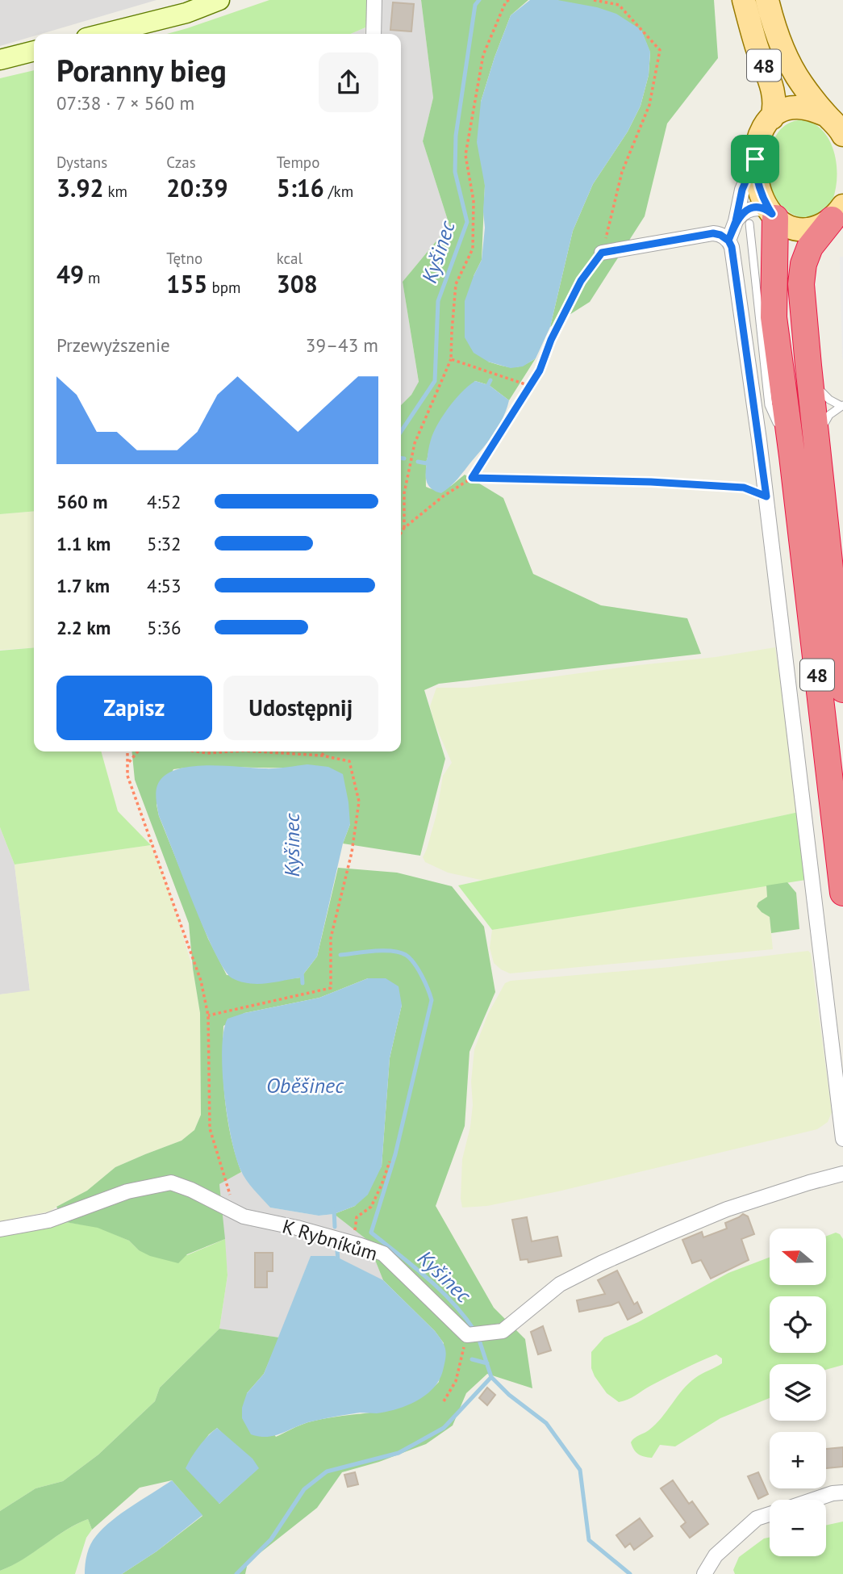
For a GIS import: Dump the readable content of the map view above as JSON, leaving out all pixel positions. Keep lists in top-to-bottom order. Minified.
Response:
{"streets":{"highway":["48"],"street":["K Rybníkům"]},"water":["Kyšinec","Oběšinec"],"north":"left","page":{"heading":["Poranny bieg","07:38 · 7 × 560 m"],"stats":[["Dystans","3.92 km"],["Czas","20:39"],["Tempo","5:16 /km"],["49 m"],["Tętno","155 bpm"],["kcal","308"]],"chart":["Przewyższenie","39–43 m"],"list":[{"name":"560 m","note":"4:52"},{"name":"1.1 km","note":"5:32"},{"name":"1.7 km","note":"4:53"},{"name":"2.2 km","note":"5:36"}],"buttons":["Zapisz","Udostępnij"],"map_buttons":["+","−"]}}
